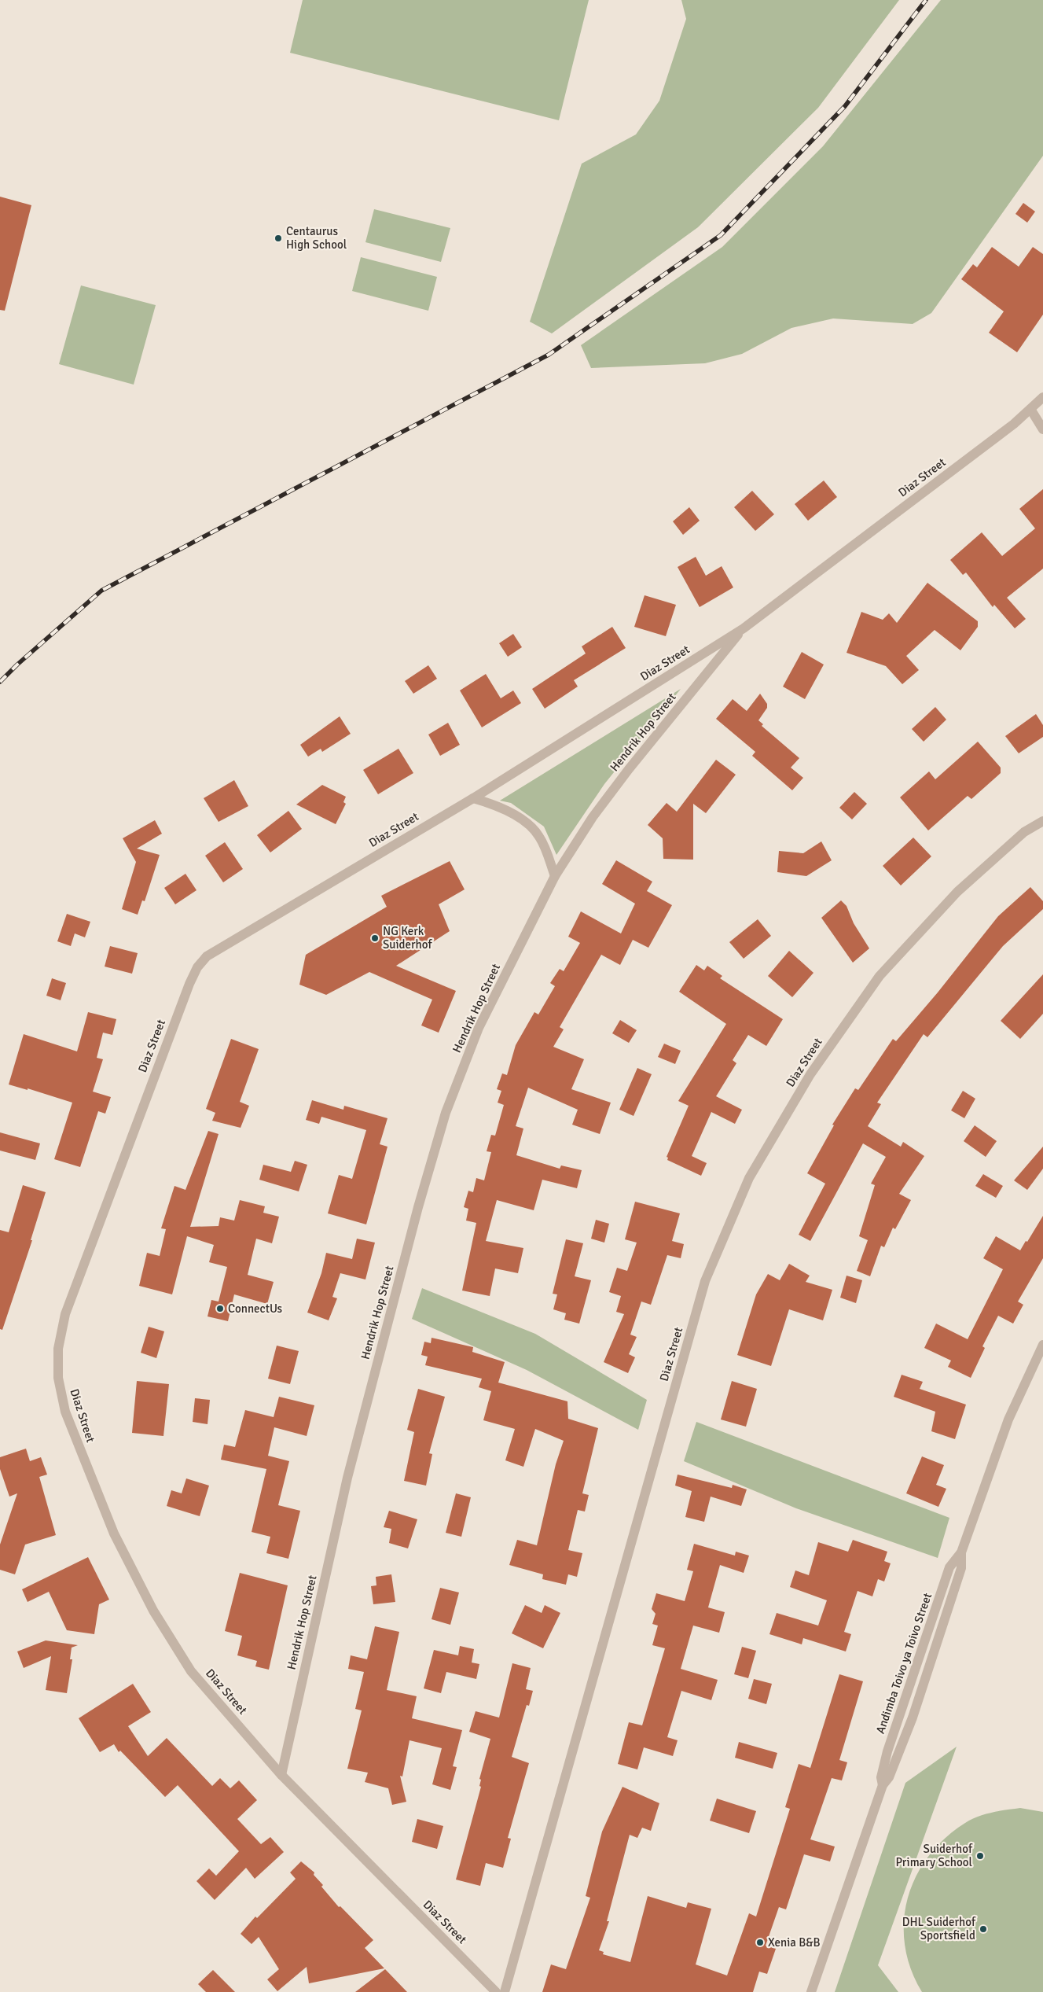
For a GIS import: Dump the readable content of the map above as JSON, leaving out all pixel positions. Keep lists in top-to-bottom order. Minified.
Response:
{"streets":{"street":["Diaz Street","Hendrik Hop Street","Andimba Toivo ya Toivo Street"]},"crossings":[["Diaz Street","Hendrik Hop Street"]],"places":["Centaurus High School","NG Kerk Suiderhof","ConnectUs","Suiderhof Primary School","DHL Suiderhof Sportsfield","Xenia B&B"]}
